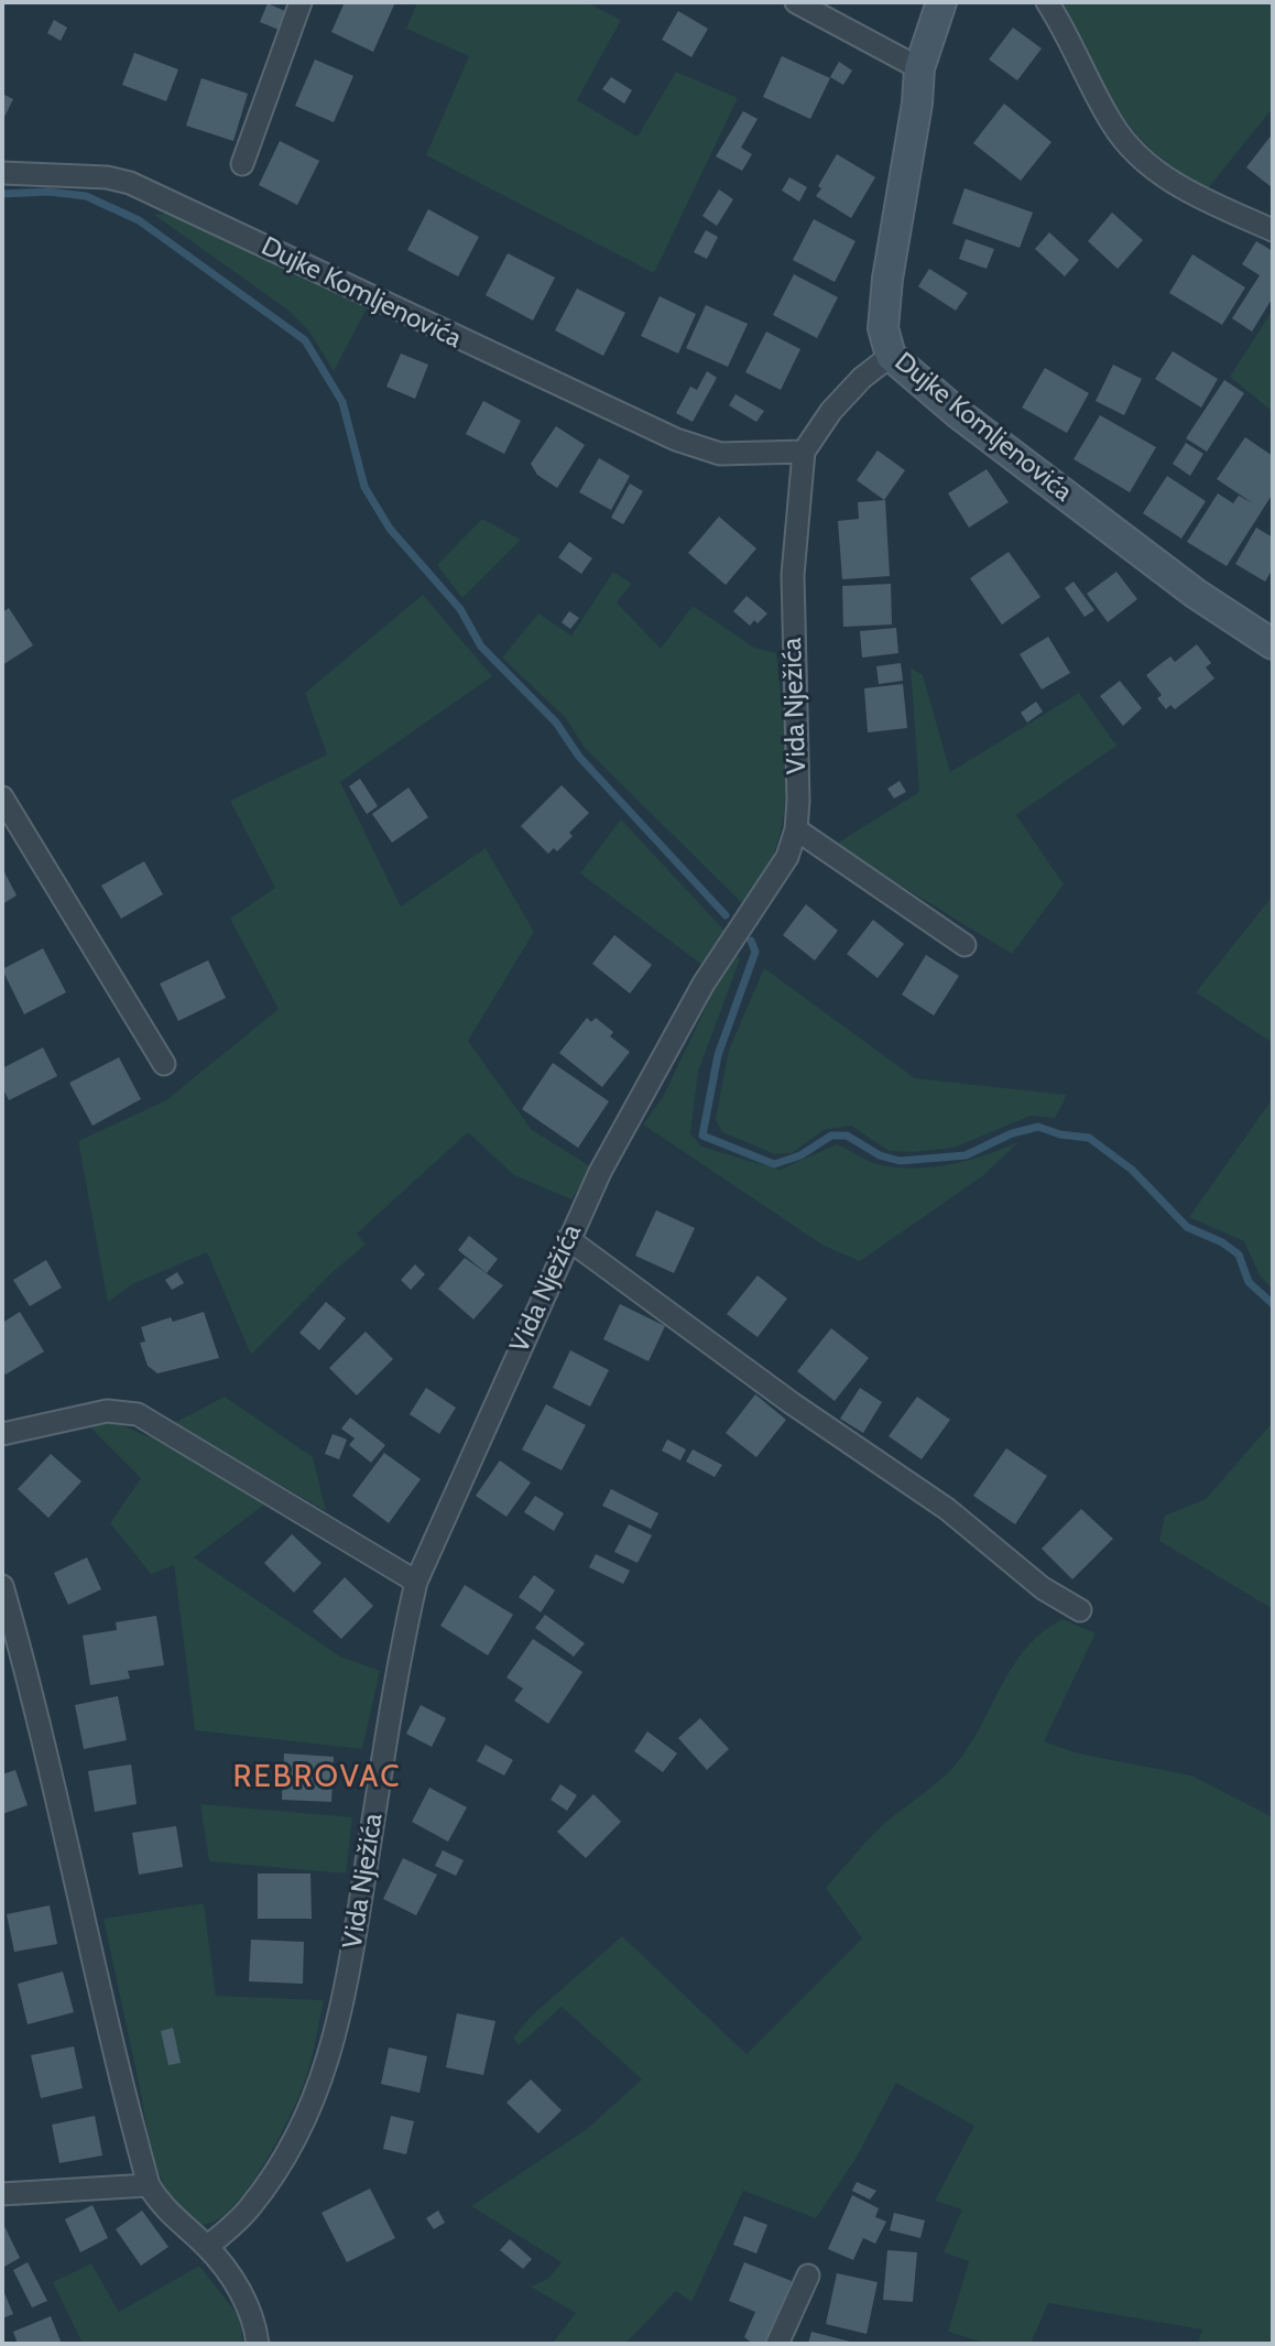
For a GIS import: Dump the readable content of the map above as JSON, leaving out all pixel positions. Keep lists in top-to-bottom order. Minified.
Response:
{"streets":{"street":["Dujke Komljenovića","Vida Nježića"]},"crossings":[["Dujke Komljenovića","Vida Nježića"]],"districts":["REBROVAC"]}
